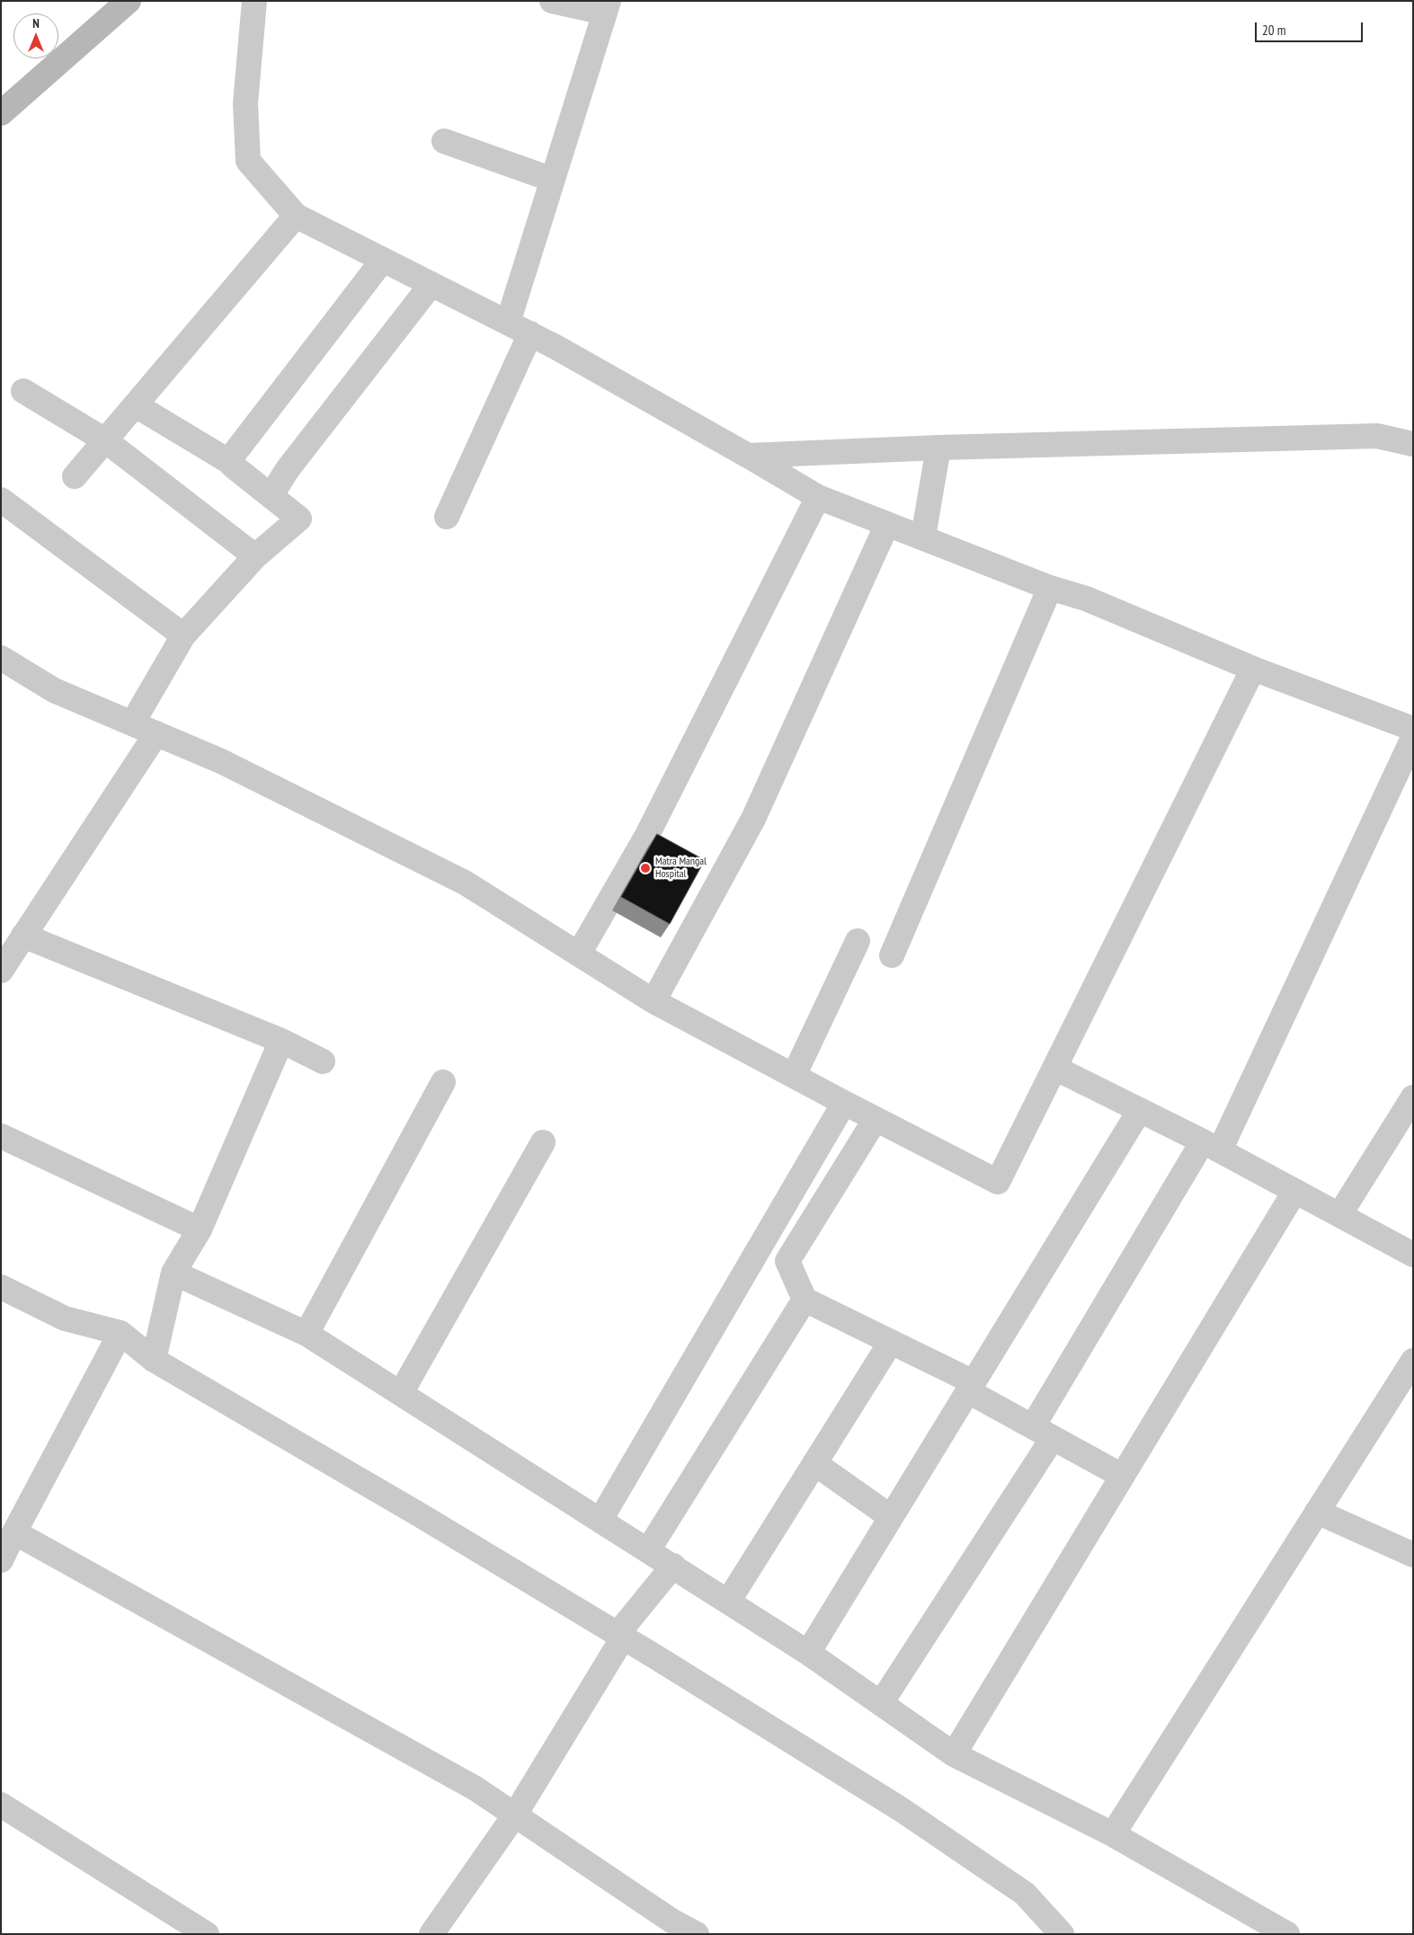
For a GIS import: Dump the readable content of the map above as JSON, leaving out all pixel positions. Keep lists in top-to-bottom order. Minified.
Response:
{"places":["Matra Mangal Hospital"],"scale_bar":"20 m","north":"top"}
